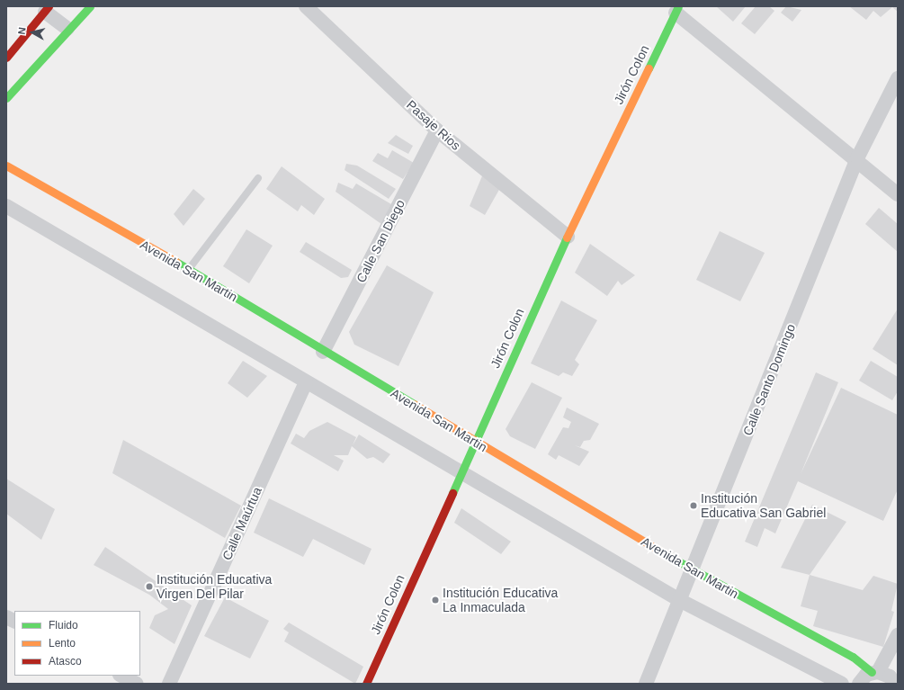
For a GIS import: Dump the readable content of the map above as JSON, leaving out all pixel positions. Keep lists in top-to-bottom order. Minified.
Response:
{"streets":{"street":["Jirón Colon","Pasaje Rios","Calle San Diego","Avenida San Martin","Calle Santo Domingo","Calle Maúrtua"]},"crossings":[["Jirón Colon","Pasaje Rios"],["Jirón Colon","Avenida San Martin"],["Pasaje Rios","Calle San Diego"],["Calle San Diego","Avenida San Martin"],["Avenida San Martin","Calle Santo Domingo"]],"places":["Institución Educativa San Gabriel","Institución Educativa Virgen Del Pilar","Institución Educativa La Inmaculada"],"legend":["Fluido","Lento","Atasco"],"north":"left"}
